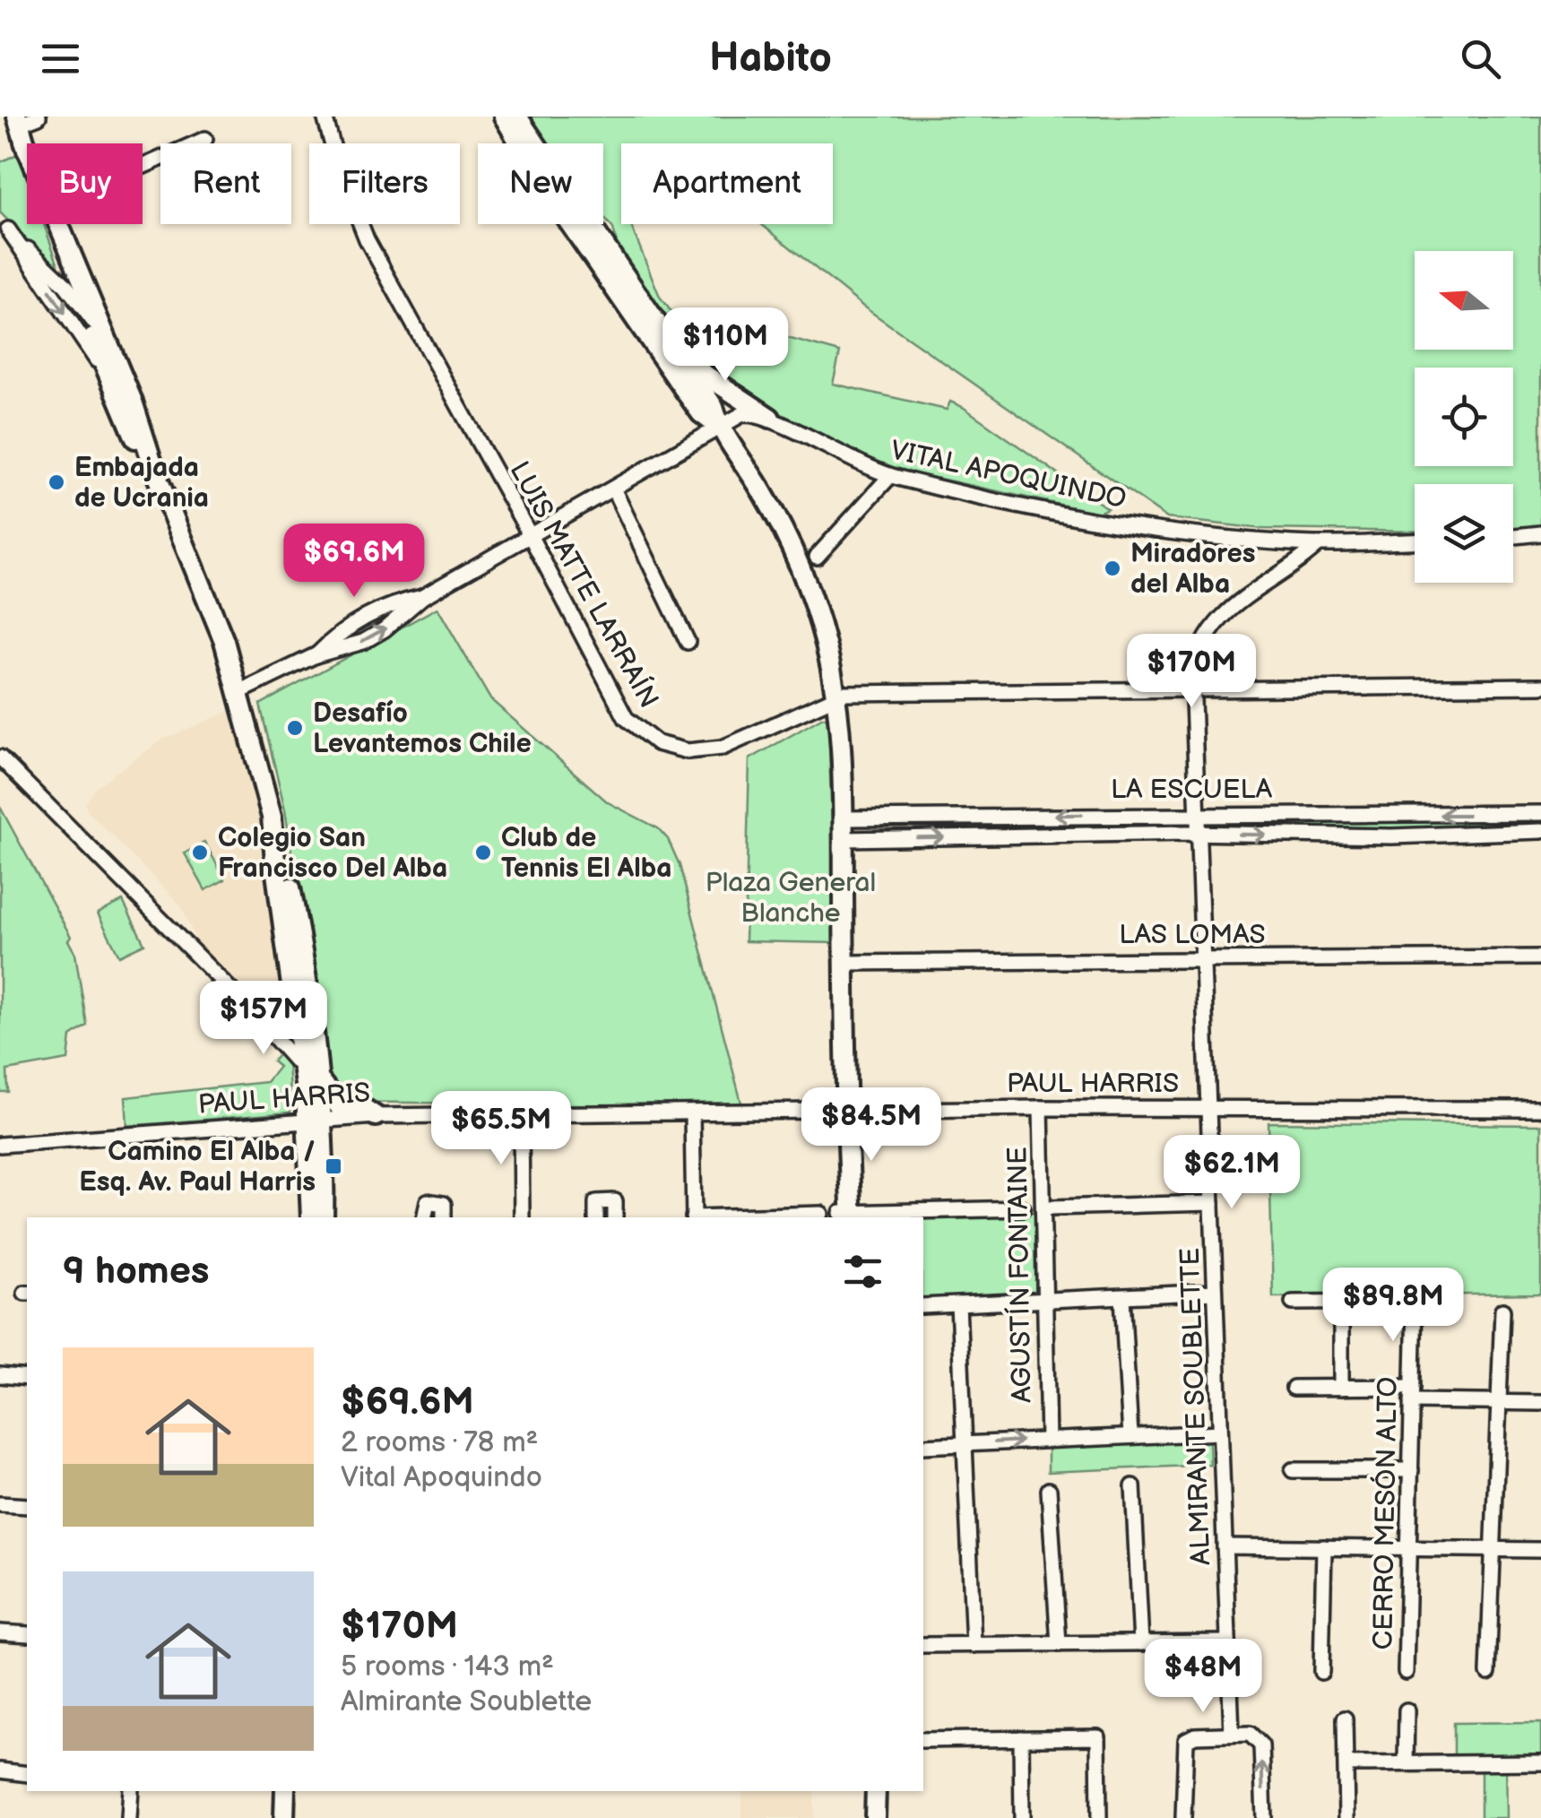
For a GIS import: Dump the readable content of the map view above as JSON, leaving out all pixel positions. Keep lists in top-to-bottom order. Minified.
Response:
{"streets":{"street":["VITAL APOQUINDO","LUIS MATTE LARRAÍN","LA ESCUELA","LAS LOMAS","PAUL HARRIS","AGUSTÍN FONTAINE","ALMIRANTE SOUBLETTE","CERRO MESÓN ALTO"]},"crossings":[["VITAL APOQUINDO","ALMIRANTE SOUBLETTE"],["LUIS MATTE LARRAÍN","ALMIRANTE SOUBLETTE"],["LA ESCUELA","ALMIRANTE SOUBLETTE"],["LAS LOMAS","ALMIRANTE SOUBLETTE"],["PAUL HARRIS","AGUSTÍN FONTAINE"],["PAUL HARRIS","ALMIRANTE SOUBLETTE"]],"parks":["Plaza General Blanche"],"places":{"other":["Embajada de Ucrania","Miradores del Alba","Desafío Levantemos Chile","Colegio San Francisco Del Alba","Club de Tennis El Alba"],"transit":["Camino El Alba / Esq. Av. Paul Harris"]},"north":"left","page":{"header":"Habito","chip":["Buy","Rent","Filters","New","Apartment"],"price":["$110M","$69.6M","$170M","$157M","$84.5M","$65.5M","$62.1M","$89.8M","$48M"],"heading":"9 homes","list":[{"name":"$69.6M","note":"2 rooms · 78 m² · Vital Apoquindo"},{"name":"$170M","note":"5 rooms · 143 m² · Almirante Soublette"}]}}
